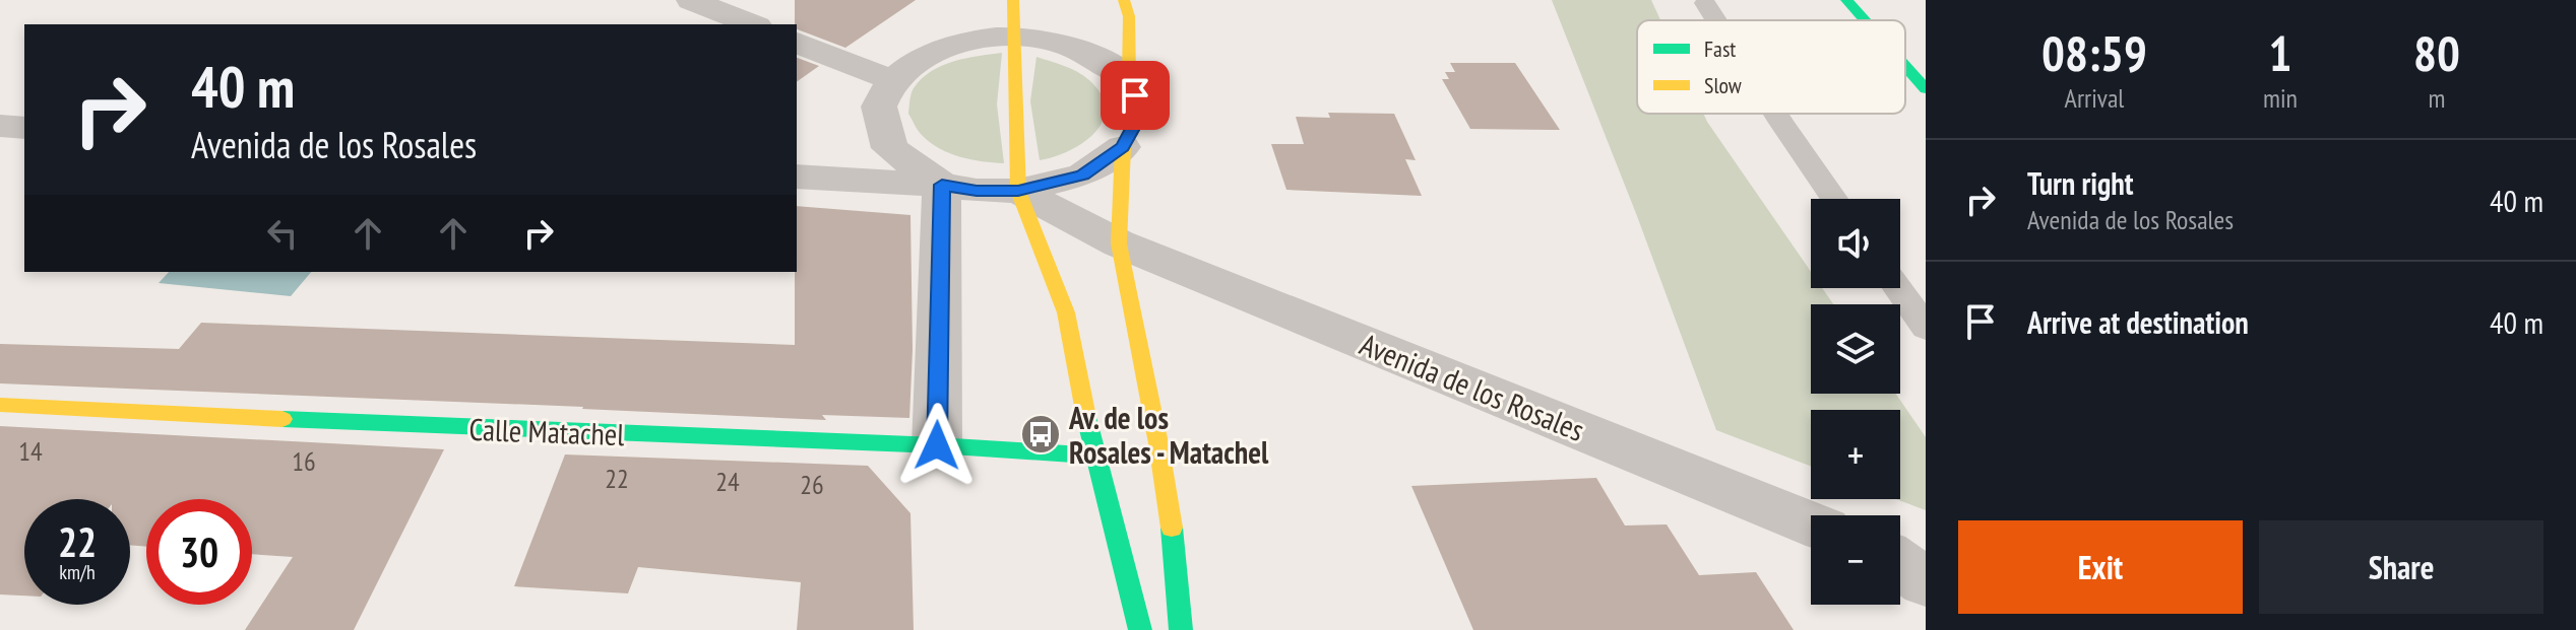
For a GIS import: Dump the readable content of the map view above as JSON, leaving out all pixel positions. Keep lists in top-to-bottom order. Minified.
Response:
{"streets":{"main road":["Calle Matachel"],"street":["Avenida de los Rosales"]},"places":{"bus stop":["Av. de los Rosales - Matachel"]},"house_numbers":["14","16","22","24","26"],"legend":["Fast","Slow"],"page":{"eta":["08:59","Arrival","1","min","80","m"],"turn":["40 m","Avenida de los Rosales"],"list":[{"name":"Turn right","note":"Avenida de los Rosales","value":"40 m"},{"name":"Arrive at destination","value":"40 m"}],"map_buttons":["+","−"],"speed":"22 km/h","limit":"30","buttons":["Exit","Share"]}}
